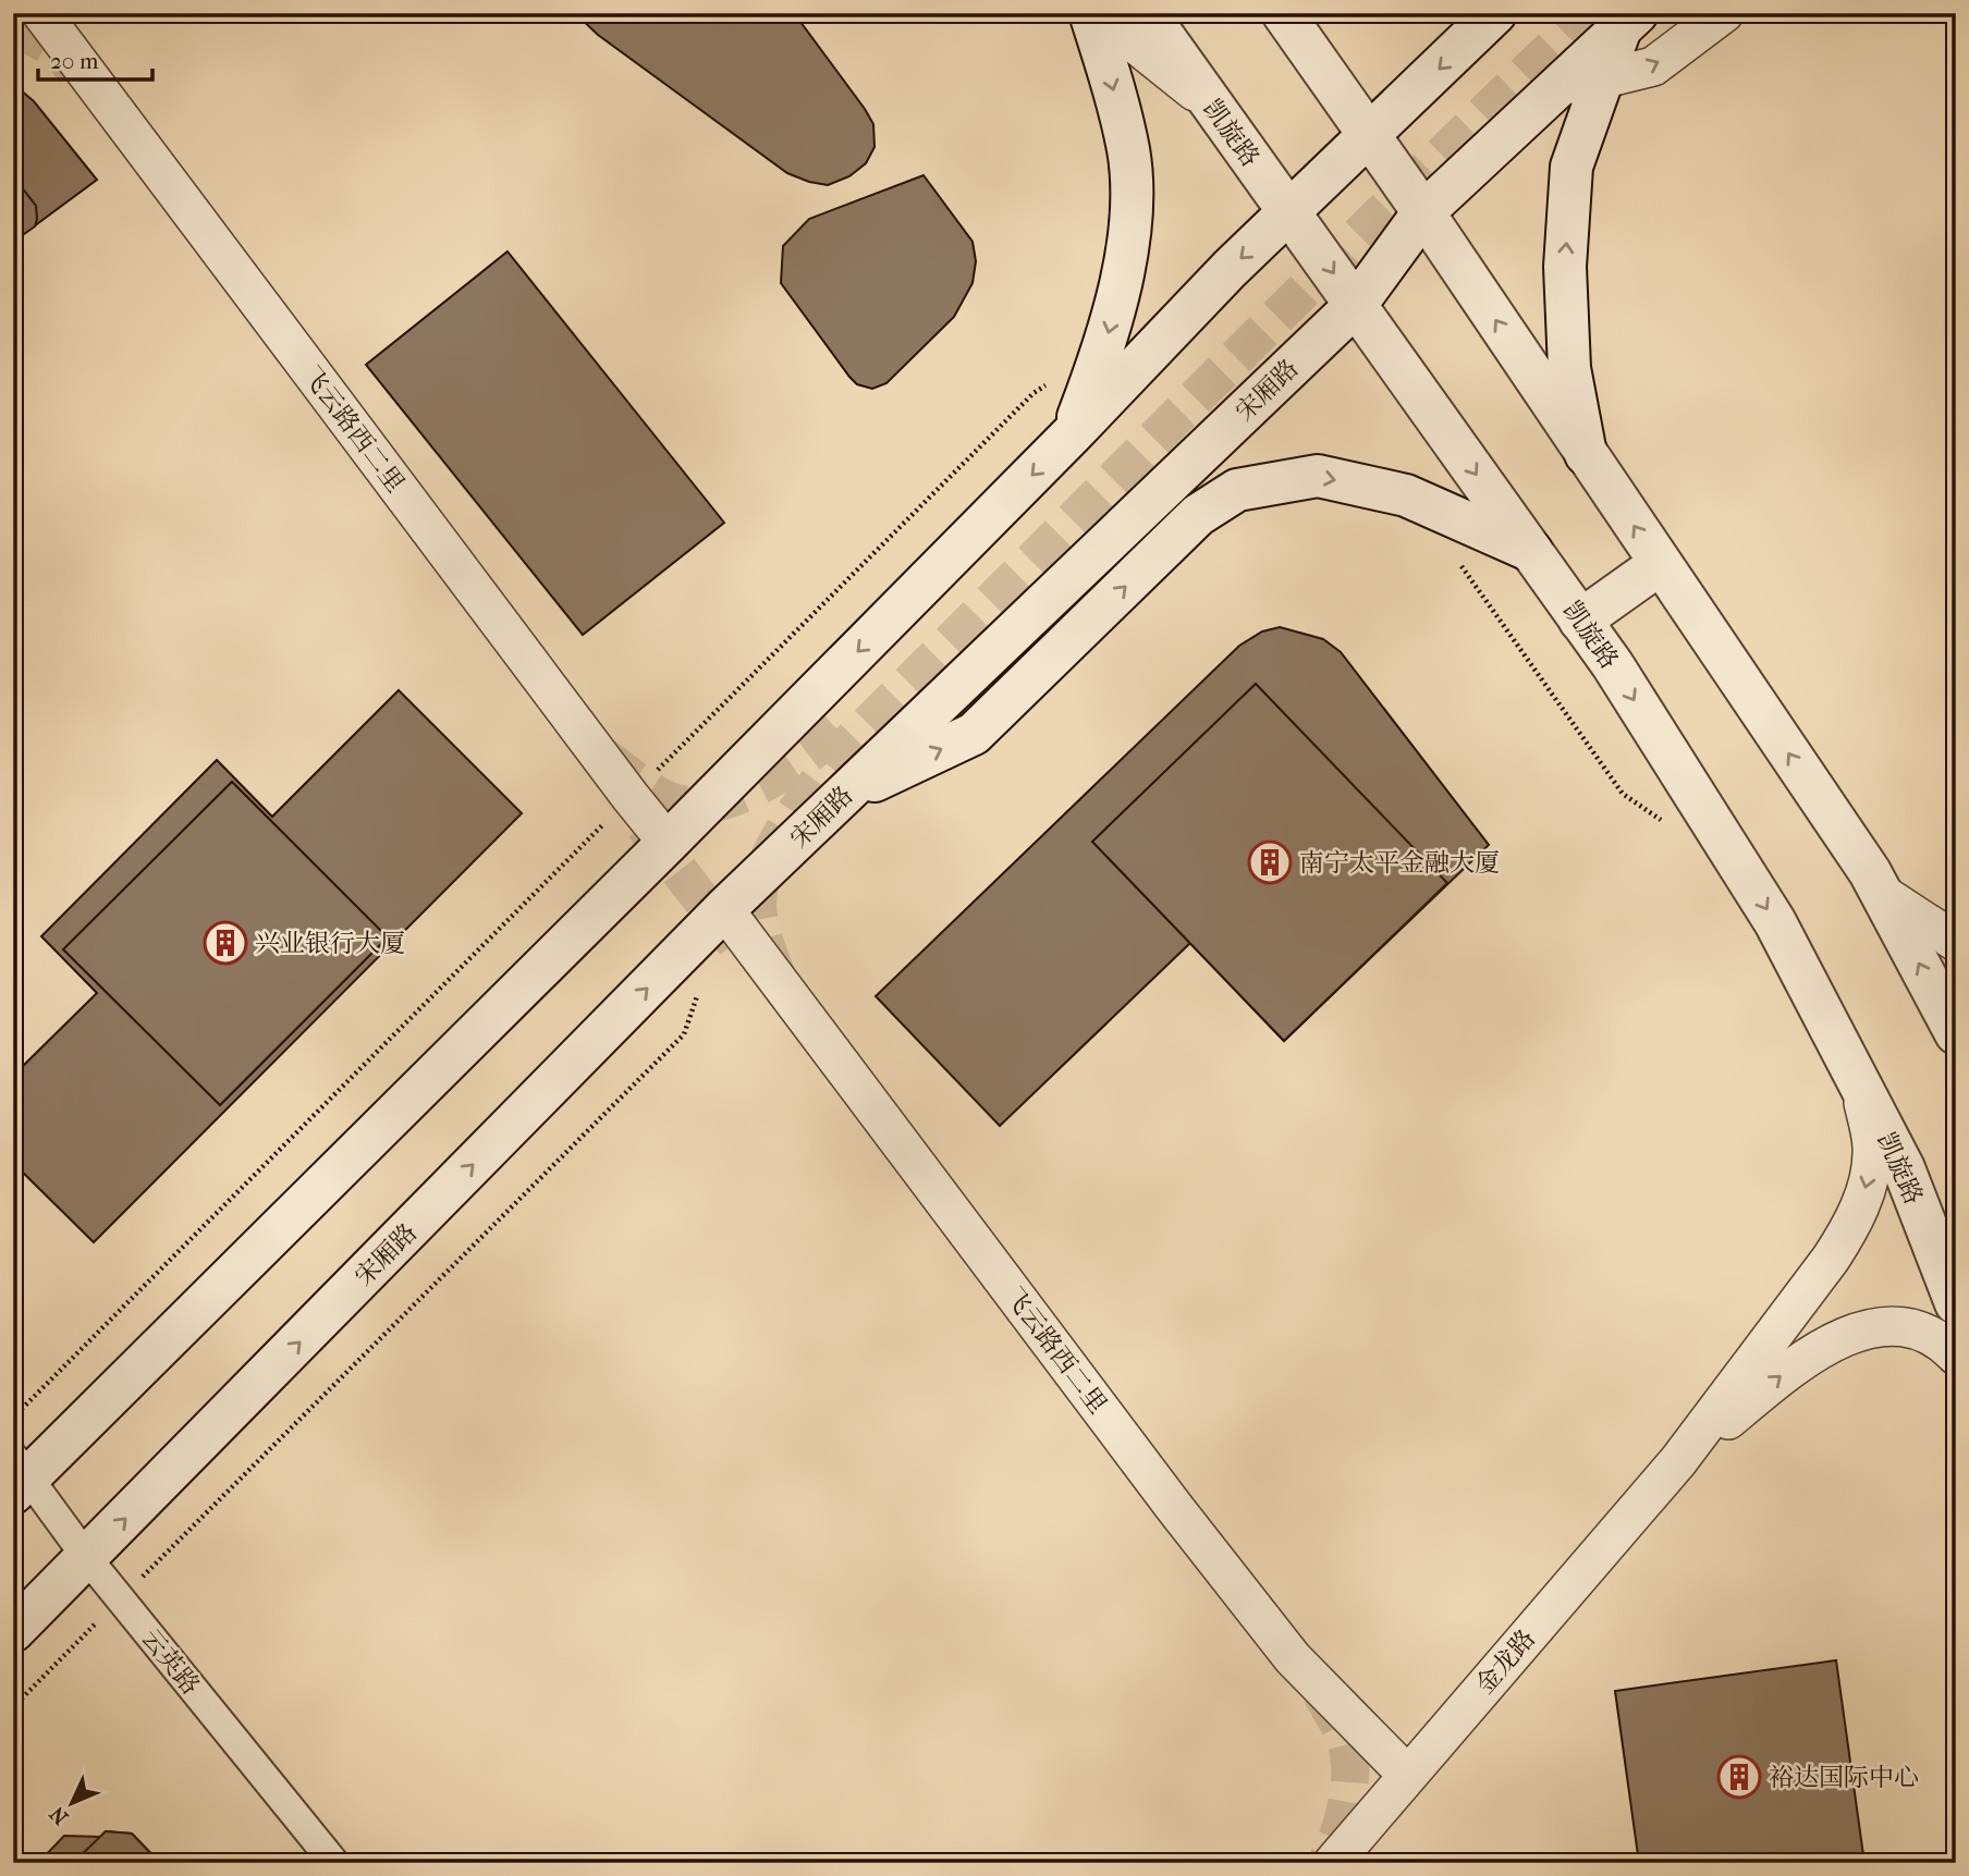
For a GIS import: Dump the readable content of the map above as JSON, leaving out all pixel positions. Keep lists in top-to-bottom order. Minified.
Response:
{"streets":{"main road":["凯旋路","宋厢路"],"street":["飞云路西二里","云英路","金龙路"]},"crossings":[["凯旋路","宋厢路"],["凯旋路","金龙路"],["宋厢路","飞云路西二里"],["宋厢路","云英路"],["飞云路西二里","金龙路"]],"places":{"building":["南宁太平金融大厦","兴业银行大厦","裕达国际中心"]},"scale_bar":"20 m","north":"bottom left"}
